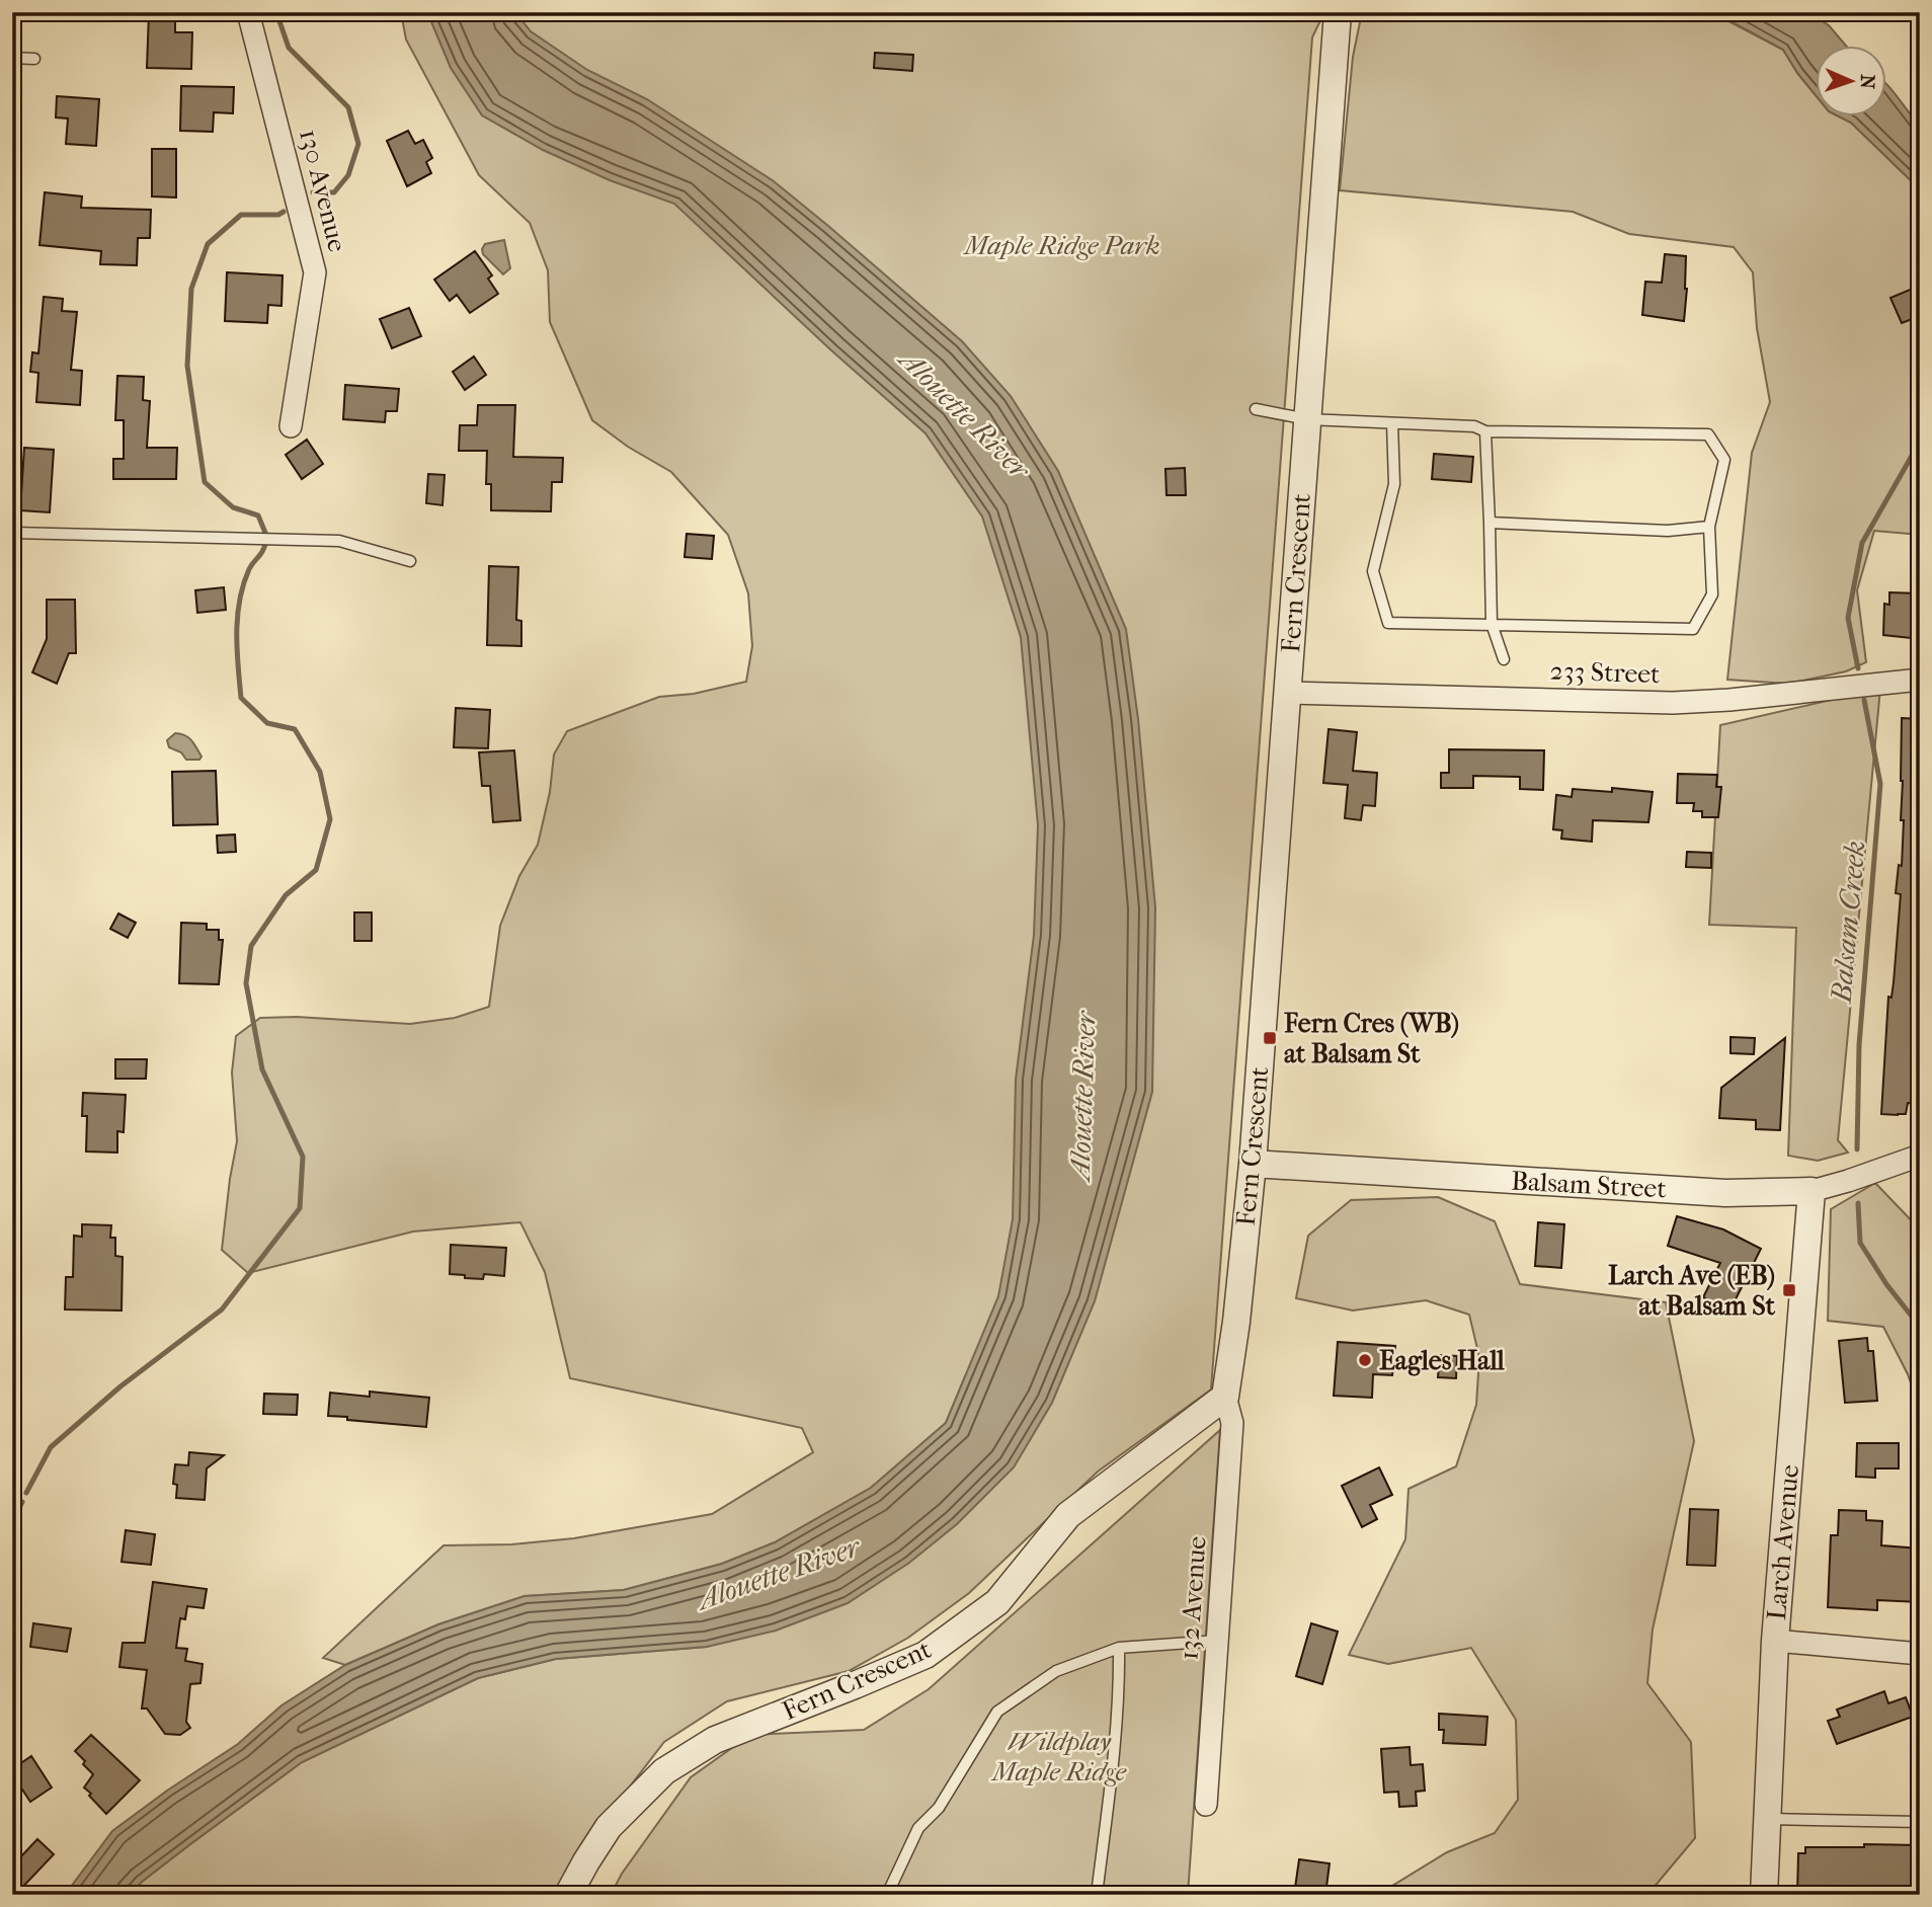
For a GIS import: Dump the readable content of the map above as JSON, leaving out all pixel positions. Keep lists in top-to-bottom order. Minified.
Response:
{"streets":{"street":["130 Avenue","Fern Crescent","233 Street","Balsam Street","Larch Avenue","132 Avenue"]},"crossings":[["Fern Crescent","233 Street"],["Fern Crescent","Balsam Street"],["Fern Crescent","132 Avenue"],["Balsam Street","Larch Avenue"]],"water":["Alouette River","Balsam Creek"],"parks":["Maple Ridge Park","Wildplay Maple Ridge"],"places":{"transit":["Fern Cres (WB) at Balsam St","Larch Ave (EB) at Balsam St"],"other":["Eagles Hall"]},"north":"right"}
